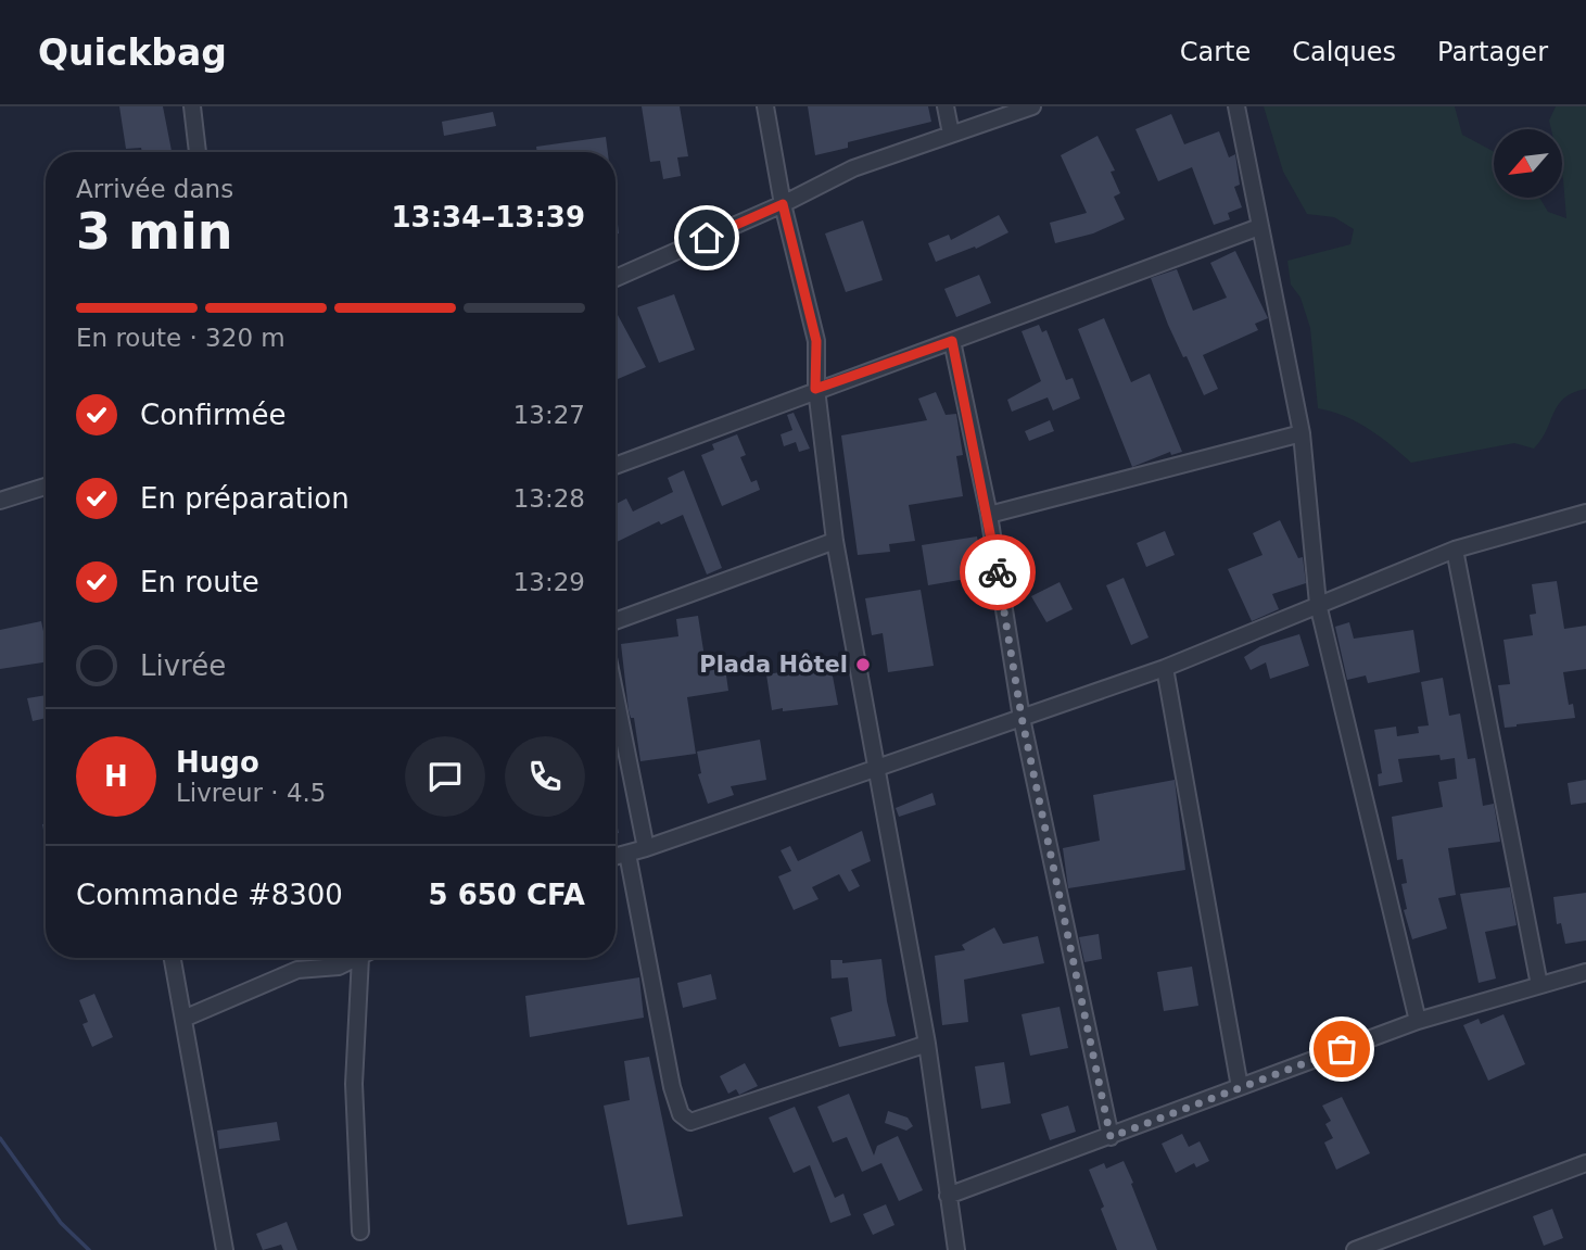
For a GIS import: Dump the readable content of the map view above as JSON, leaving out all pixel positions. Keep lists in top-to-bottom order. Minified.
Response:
{"places":["Plada Hôtel"],"north":"bottom left","page":{"header":"Quickbag","nav":["Carte","Calques","Partager"],"heading":["3 min","Arrivée dans","13:34–13:39"],"panel":["Hugo","Livreur · 4.5","Commande #8300","5 650 CFA"],"bar":"En route · 320 m","list":[["Confirmée","13:27"],["En préparation","13:28"],["En route","13:29"],"Livrée"],"round":"H"}}
